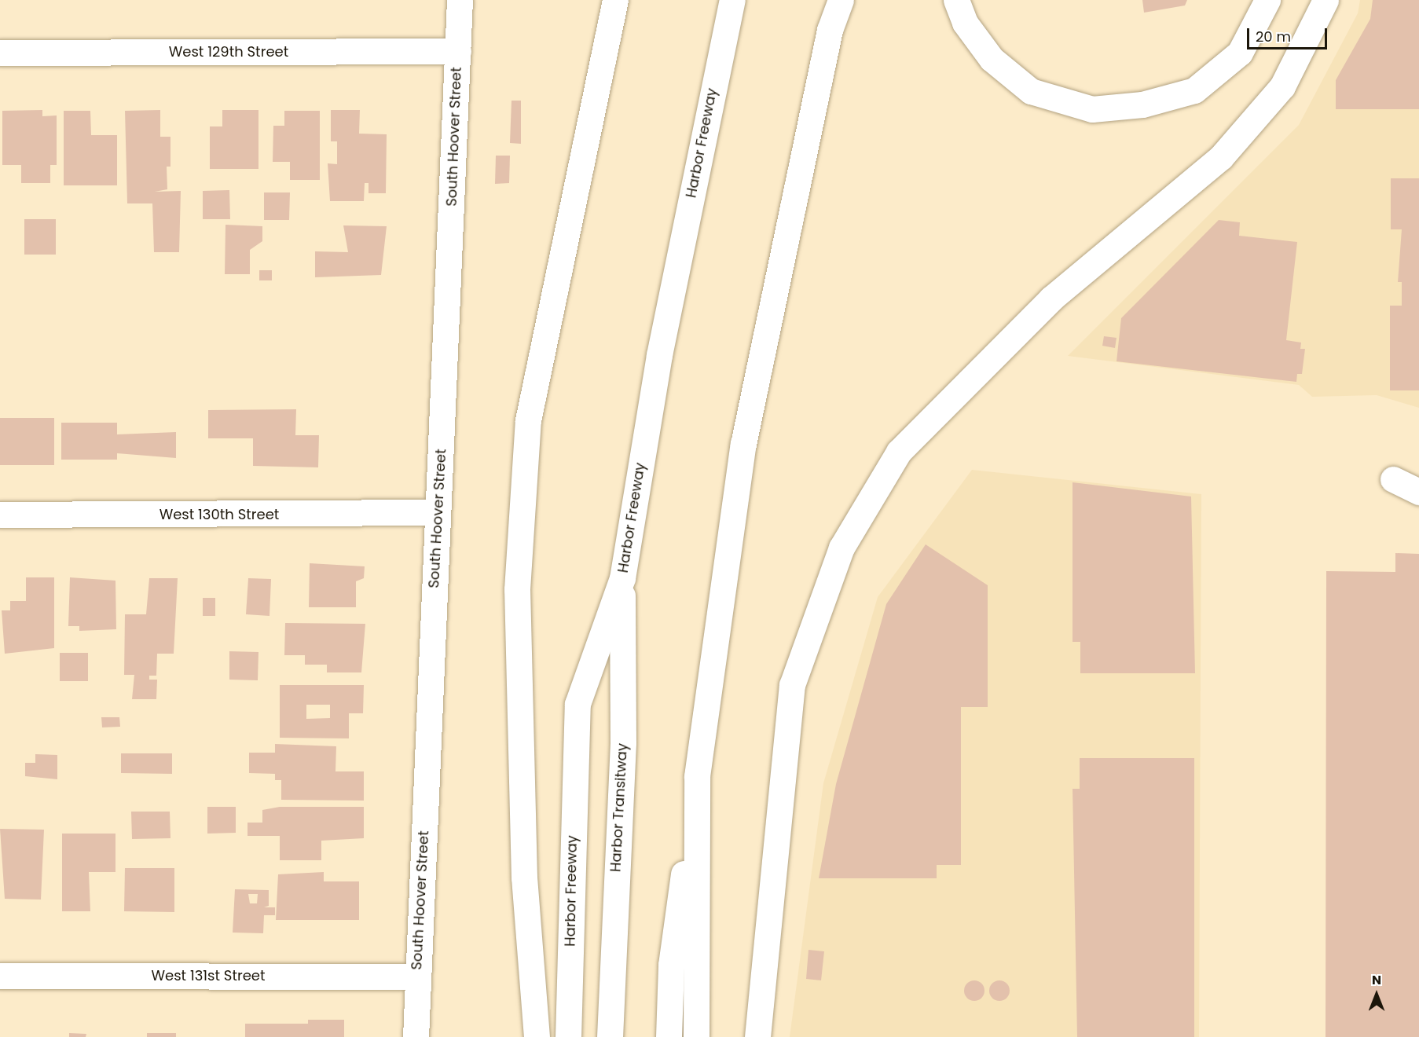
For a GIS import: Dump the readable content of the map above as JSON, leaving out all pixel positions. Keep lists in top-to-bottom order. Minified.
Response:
{"streets":{"main road":["West 129th Street","South Hoover Street","Harbor Freeway","West 130th Street","Harbor Transitway","West 131st Street"]},"crossings":[["West 129th Street","South Hoover Street"],["South Hoover Street","West 130th Street"],["South Hoover Street","West 131st Street"],["Harbor Freeway","Harbor Transitway"]],"scale_bar":"20 m","north":"top"}
